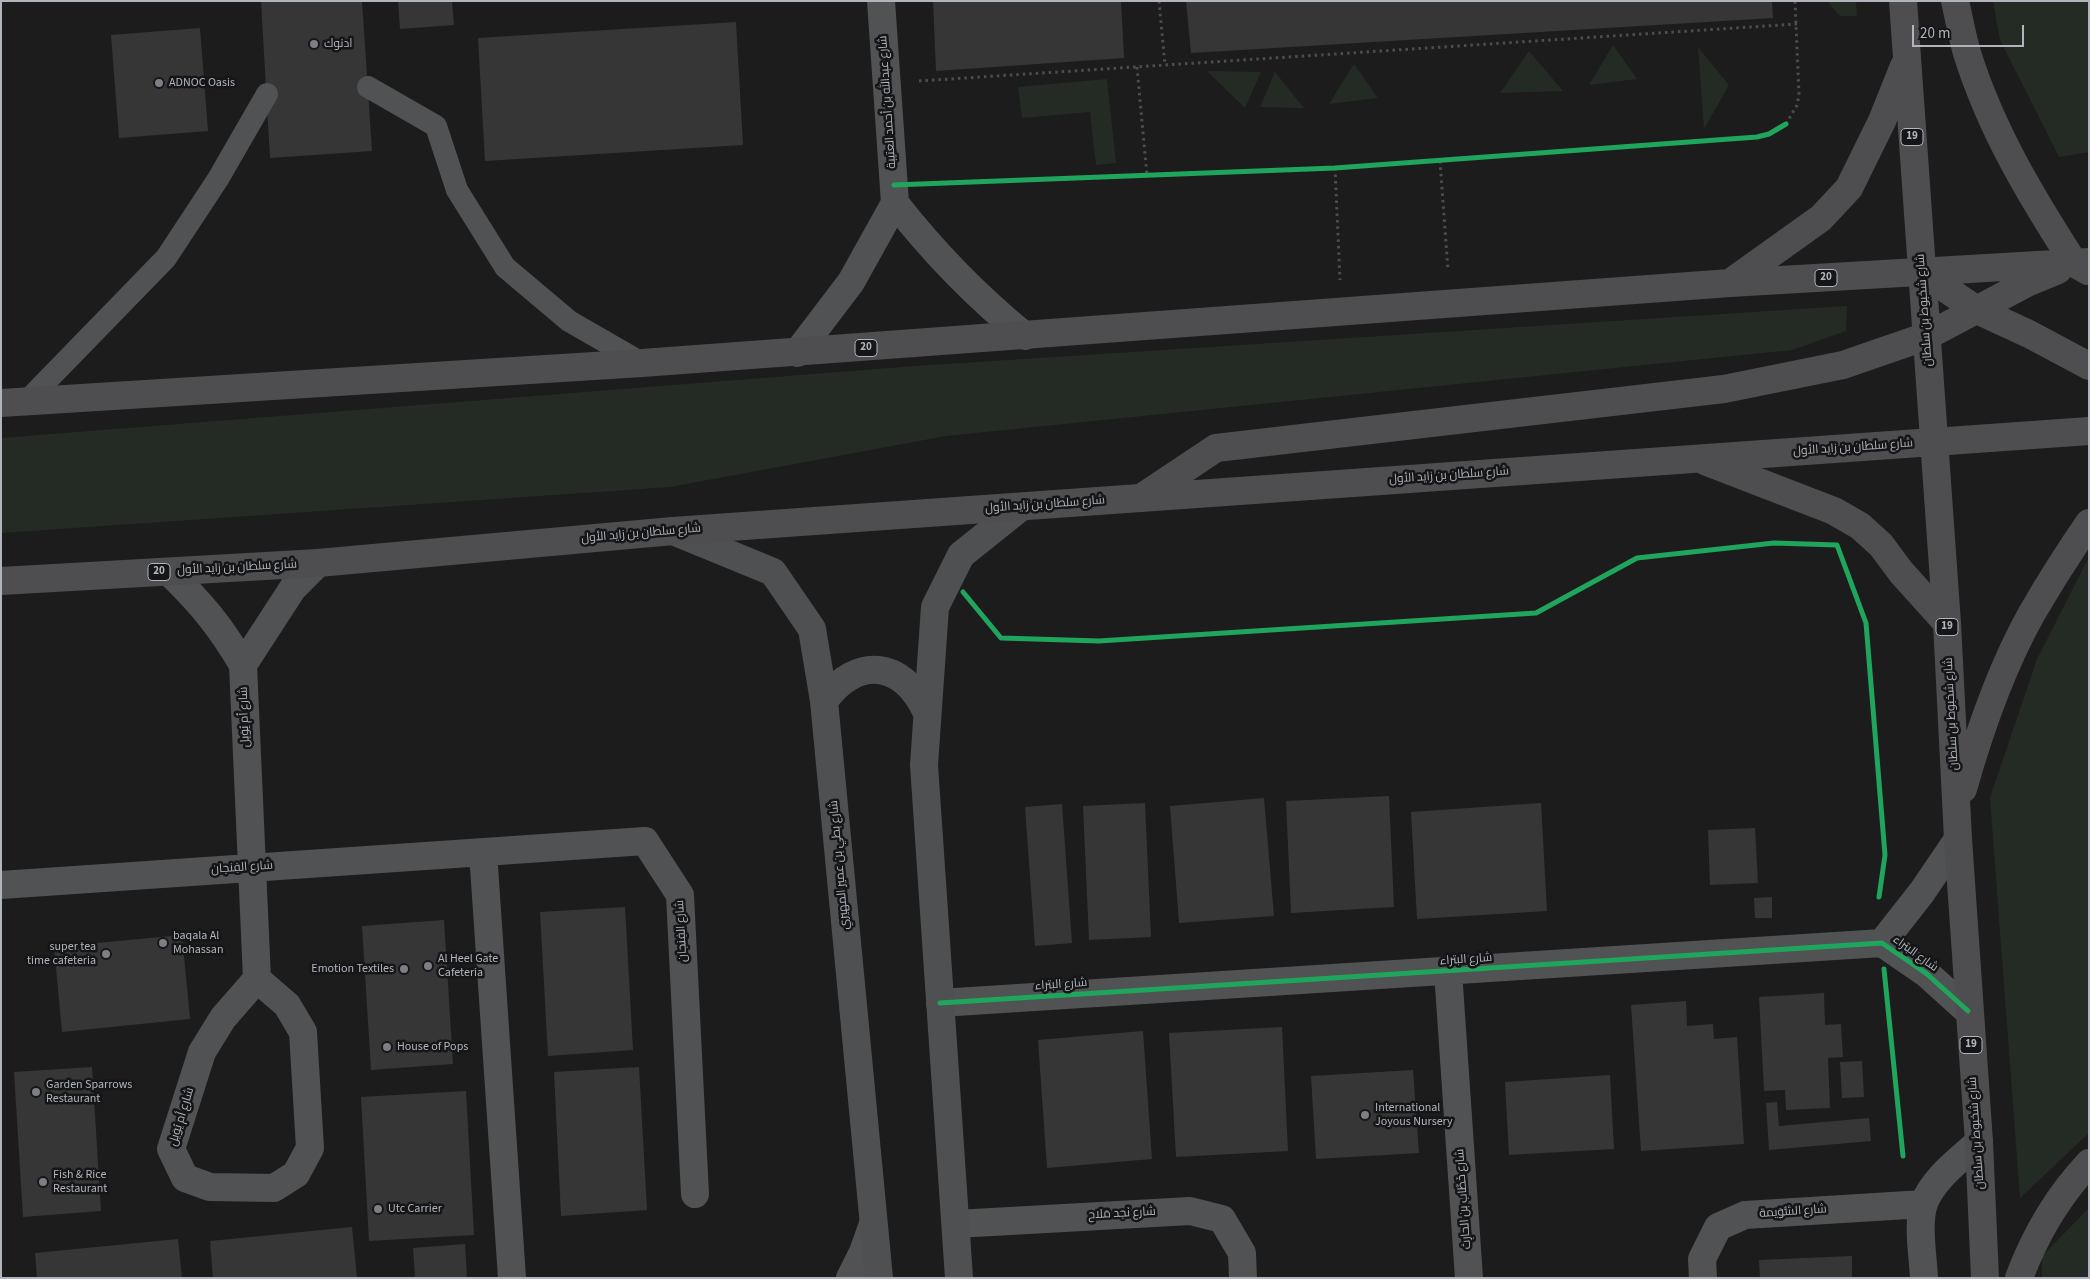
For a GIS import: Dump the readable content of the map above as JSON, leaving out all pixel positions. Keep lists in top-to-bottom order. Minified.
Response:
{"streets":{"main road":["19","20","شارع شخبوط بن سلطان","شارع سلطان بن زايد الأول"],"street":["شارع عبدالله بن أحمد العتيبة","شارع أم يُوَيل","شارع بطي بن عمير المهيري","شارع الفِنجان","شارع البتراء","شارع خَطَّاب بن الحارِث","شارع الشُّوَيمة","شارع نَجد مَلاح"]},"crossings":[["20","شارع شخبوط بن سلطان"],["شارع شخبوط بن سلطان","شارع سلطان بن زايد الأول"],["شارع شخبوط بن سلطان","شارع البتراء"],["شارع سلطان بن زايد الأول","شارع أم يُوَيل"],["شارع سلطان بن زايد الأول","شارع بطي بن عمير المهيري"],["شارع أم يُوَيل","شارع الفِنجان"],["شارع البتراء","شارع خَطَّاب بن الحارِث"]],"places":["ادنوك","ADNOC Oasis","baqala Al Mohassan","super tea time cafeteria","Al Heel Gate Cafeteria","Emotion Textiles","House of Pops","Garden Sparrows Restaurant","International Joyous Nursery","Fish & Rice Restaurant","Utc Carrier"],"scale_bar":"20 m"}
